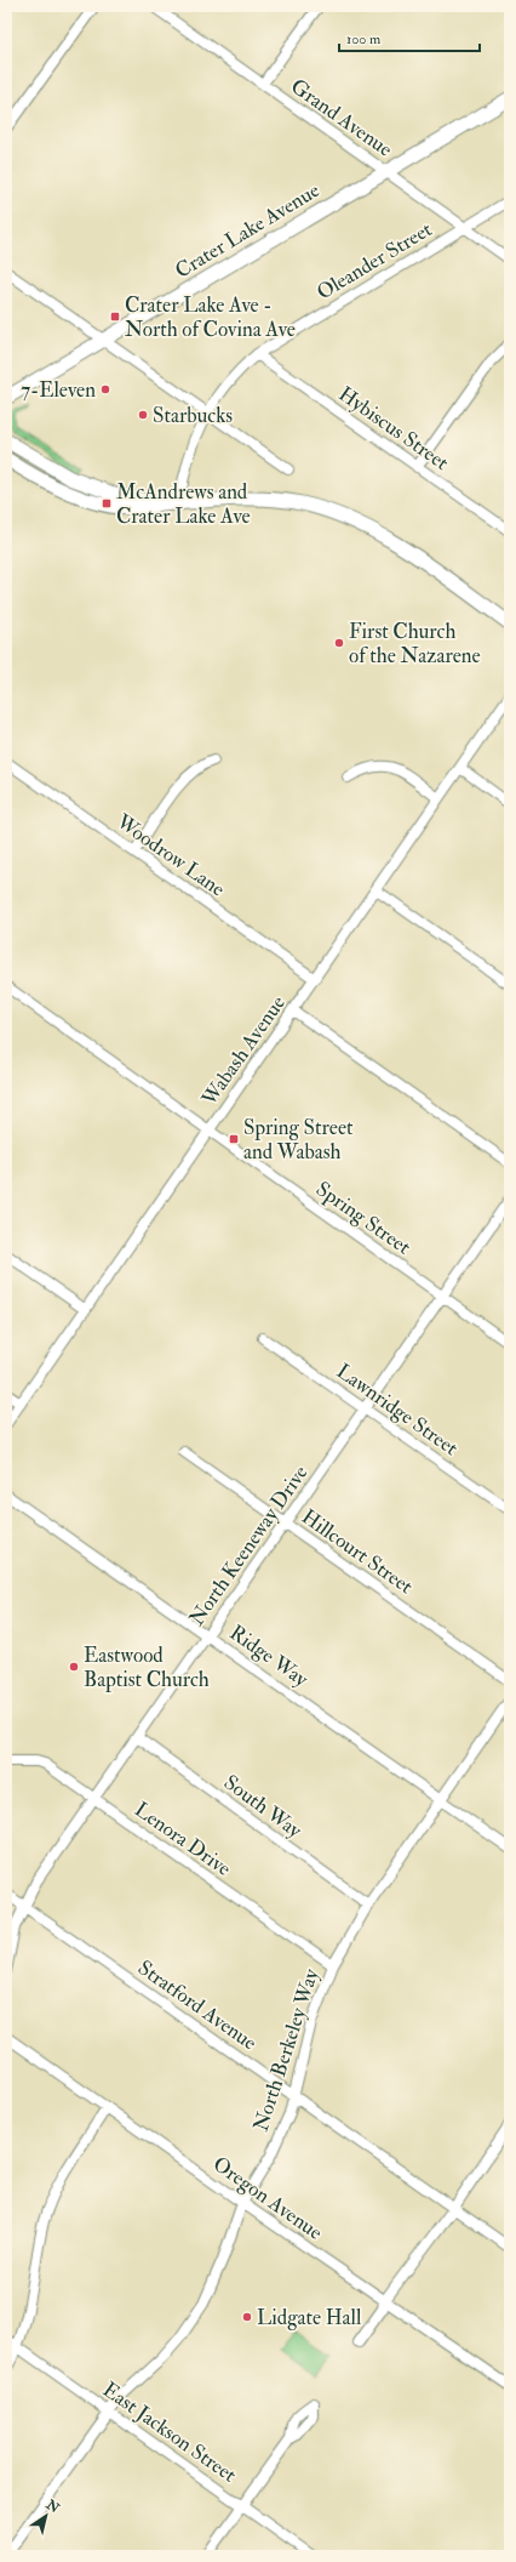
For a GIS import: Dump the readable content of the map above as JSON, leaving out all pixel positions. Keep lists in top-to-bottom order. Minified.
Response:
{"streets":{"main road":["Crater Lake Avenue"],"street":["Grand Avenue","Oleander Street","Hybiscus Street","Woodrow Lane","Wabash Avenue","Spring Street","Lawnridge Street","North Keeneway Drive","Hillcourt Street","Ridge Way","South Way","Lenora Drive","Stratford Avenue","North Berkeley Way","Oregon Avenue","East Jackson Street"]},"crossings":[["Grand Avenue","Crater Lake Avenue"],["Grand Avenue","Oleander Street"],["Oleander Street","Hybiscus Street"],["Woodrow Lane","Wabash Avenue"],["Wabash Avenue","Spring Street"],["Spring Street","North Keeneway Drive"],["Lawnridge Street","North Keeneway Drive"],["North Keeneway Drive","Hillcourt Street"],["North Keeneway Drive","Ridge Way"],["North Keeneway Drive","South Way"],["North Keeneway Drive","Lenora Drive"],["North Keeneway Drive","Stratford Avenue"],["Ridge Way","North Berkeley Way"],["South Way","North Berkeley Way"],["Lenora Drive","North Berkeley Way"],["Stratford Avenue","North Berkeley Way"],["North Berkeley Way","Oregon Avenue"],["North Berkeley Way","East Jackson Street"]],"places":{"transit":["Crater Lake Ave - North of Covina Ave","McAndrews and Crater Lake Ave","Spring Street and Wabash"],"other":["7-Eleven","Starbucks","First Church of the Nazarene","Eastwood Baptist Church","Lidgate Hall"]},"scale_bar":"100 m","north":"top right"}
